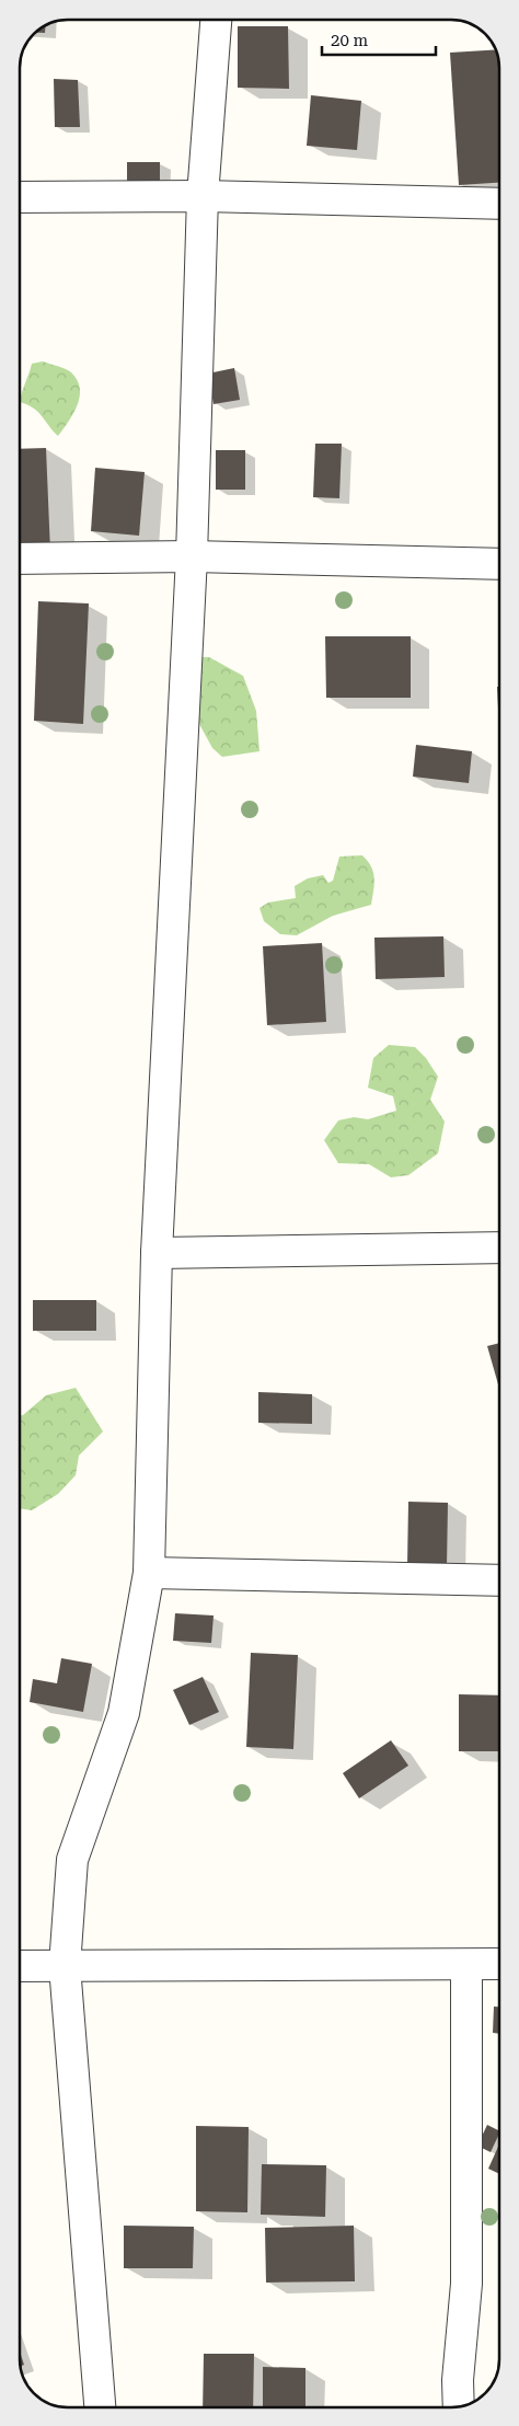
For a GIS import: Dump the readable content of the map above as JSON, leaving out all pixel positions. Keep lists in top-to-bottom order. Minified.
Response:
{"scale_bar":"20 m"}
